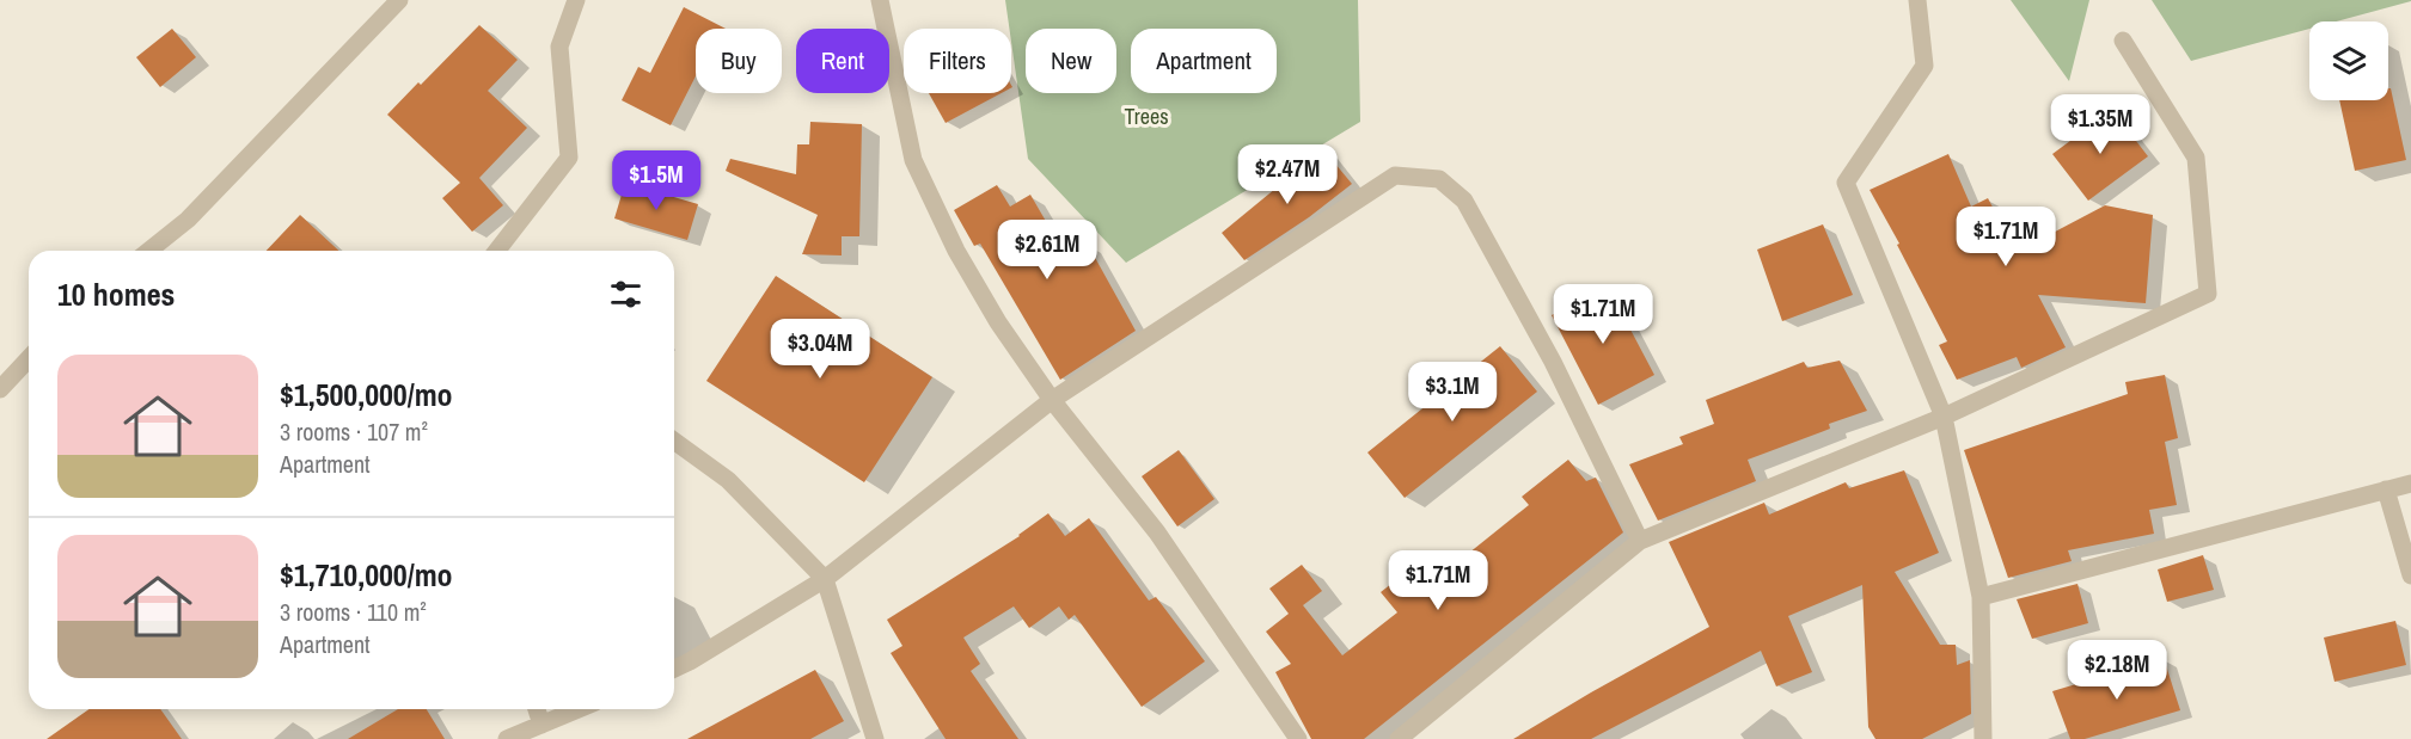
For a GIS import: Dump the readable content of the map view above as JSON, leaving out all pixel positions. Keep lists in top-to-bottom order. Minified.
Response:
{"parks":["Trees"],"page":{"chip":["Buy","Rent","Filters","New","Apartment"],"price":["$1.35M","$2.47M","$1.5M","$1.71M","$2.61M","$1.71M","$3.04M","$3.1M","$1.71M","$2.18M"],"heading":"10 homes","list":[{"name":"$1,500,000/mo","note":"3 rooms · 107 m² · Apartment"},{"name":"$1,710,000/mo","note":"3 rooms · 110 m² · Apartment"}]}}
